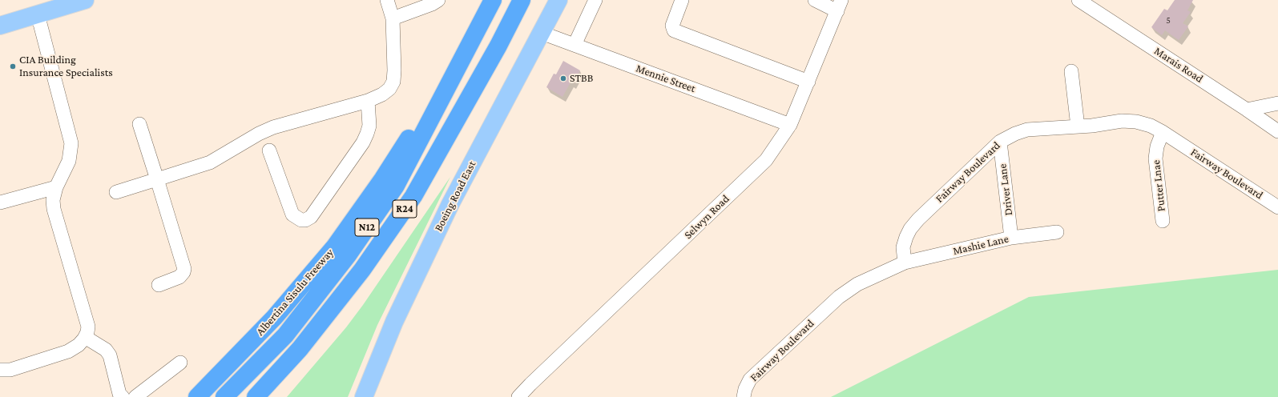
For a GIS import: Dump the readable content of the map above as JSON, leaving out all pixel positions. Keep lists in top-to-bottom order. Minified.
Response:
{"streets":{"highway":["R24","N12","Albertina Sisulu Freeway"],"main road":["Boeing Road East"],"street":["Marais Road","Mennie Street","Fairway Boulevard","Putter Lnae","Driver Lane","Selwyn Road","Mashie Lane"]},"crossings":[["Mennie Street","Boeing Road East"],["Mennie Street","Selwyn Road"],["Fairway Boulevard","Putter Lnae"],["Fairway Boulevard","Driver Lane"],["Fairway Boulevard","Mashie Lane"],["Driver Lane","Mashie Lane"],["N12","Albertina Sisulu Freeway"]],"places":["CIA Building Insurance Specialists","STBB"],"house_numbers":["5"]}
